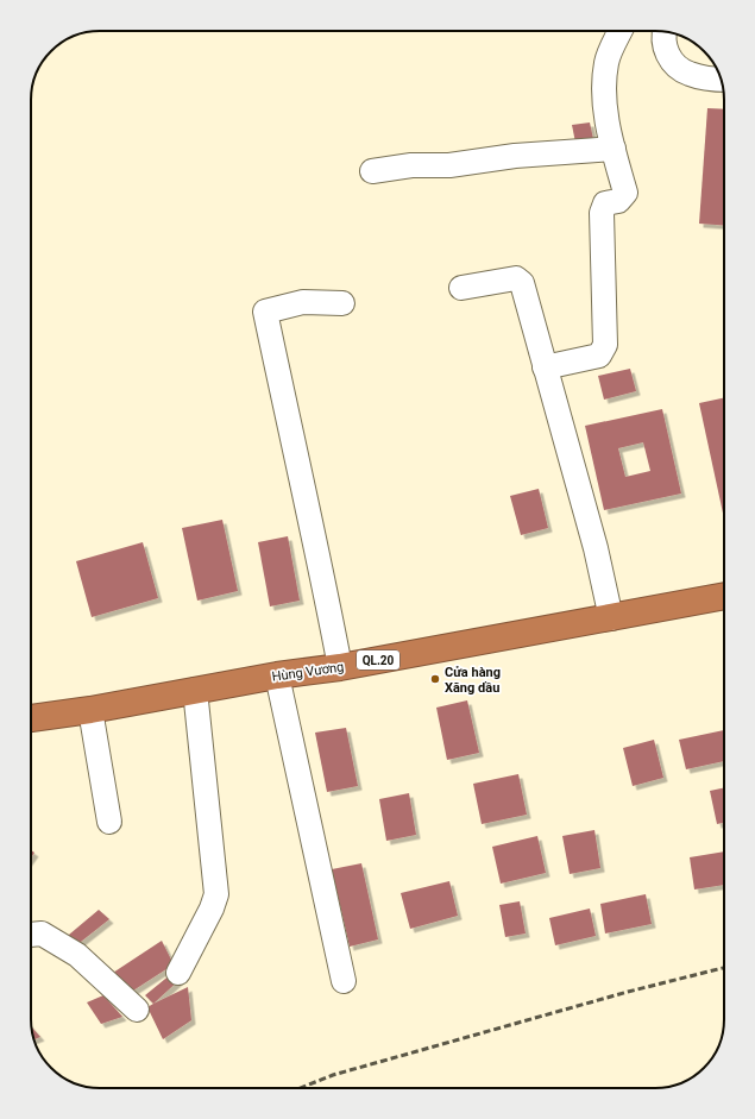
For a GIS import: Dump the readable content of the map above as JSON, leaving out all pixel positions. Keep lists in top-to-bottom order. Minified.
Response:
{"streets":{"highway":["QL.20","Hùng Vương"]},"places":["Cửa hàng Xăng dầu"]}
